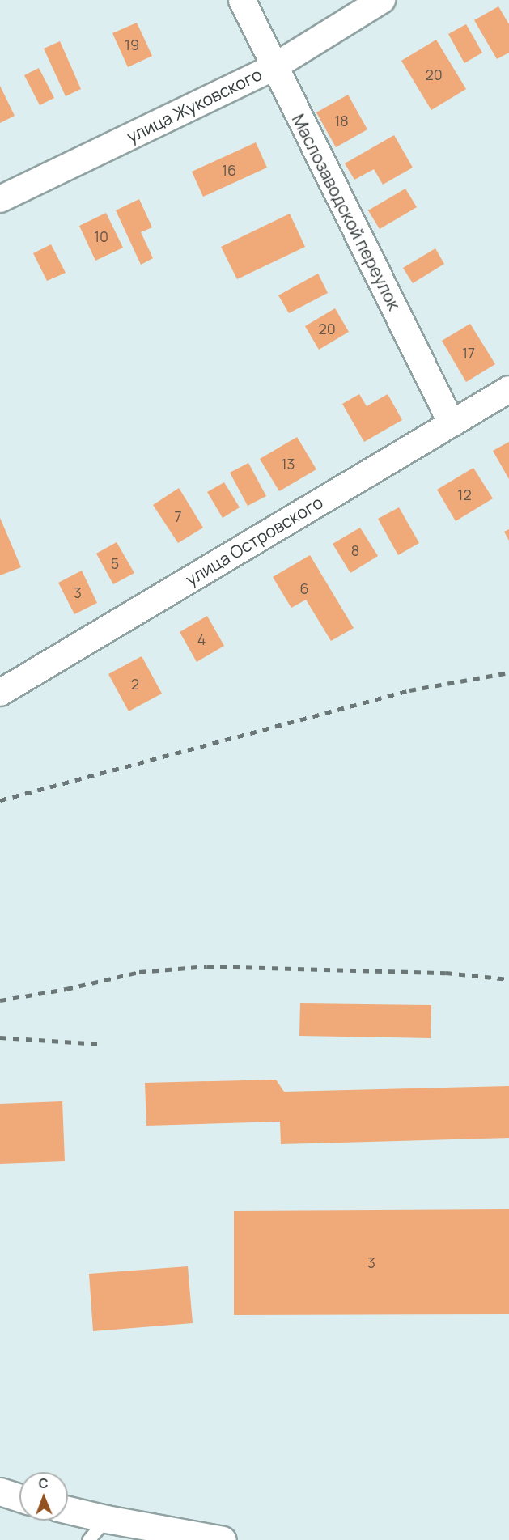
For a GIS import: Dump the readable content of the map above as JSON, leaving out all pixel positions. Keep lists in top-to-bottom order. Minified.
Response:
{"streets":{"street":["улица Жуковского","Маслозаводской переулок","улица Островского"]},"crossings":[["улица Жуковского","Маслозаводской переулок"],["Маслозаводской переулок","улица Островского"]],"house_numbers":["19","20","18","16","10","20","17","13","12","7","8","5","6","3","4","2","3"],"north":"top"}
